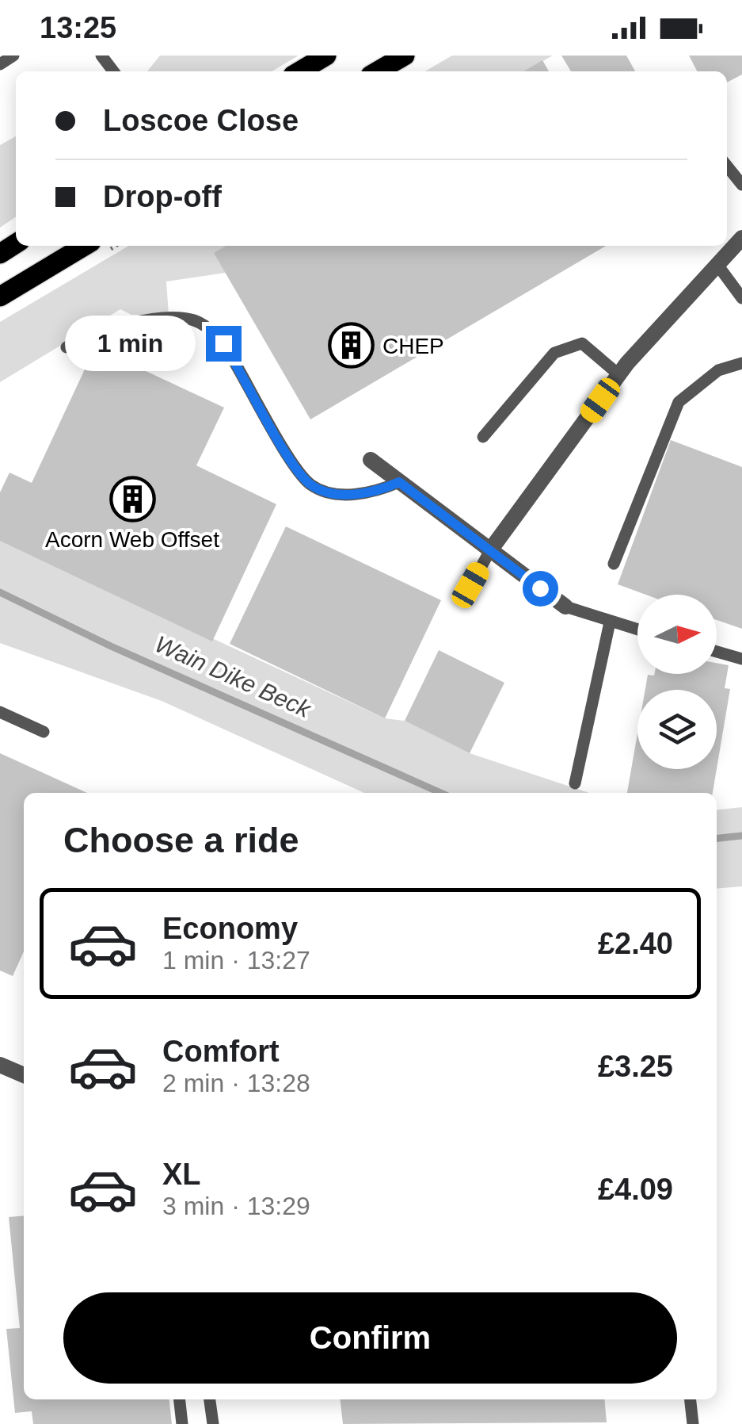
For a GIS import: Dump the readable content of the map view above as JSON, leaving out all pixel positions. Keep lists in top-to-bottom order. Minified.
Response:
{"water":["Wain Dike Beck"],"places":{"building":["CHEP","Acorn Web Offset"]},"north":"right","page":{"status":"13:25","banner":["Loscoe Close","Drop-off"],"bubble":"1 min","heading":"Choose a ride","list":[{"name":"Economy","note":"1 min · 13:27","value":"£2.40"},{"name":"Comfort","note":"2 min · 13:28","value":"£3.25"},{"name":"XL","note":"3 min · 13:29","value":"£4.09"}],"buttons":"Confirm"}}
